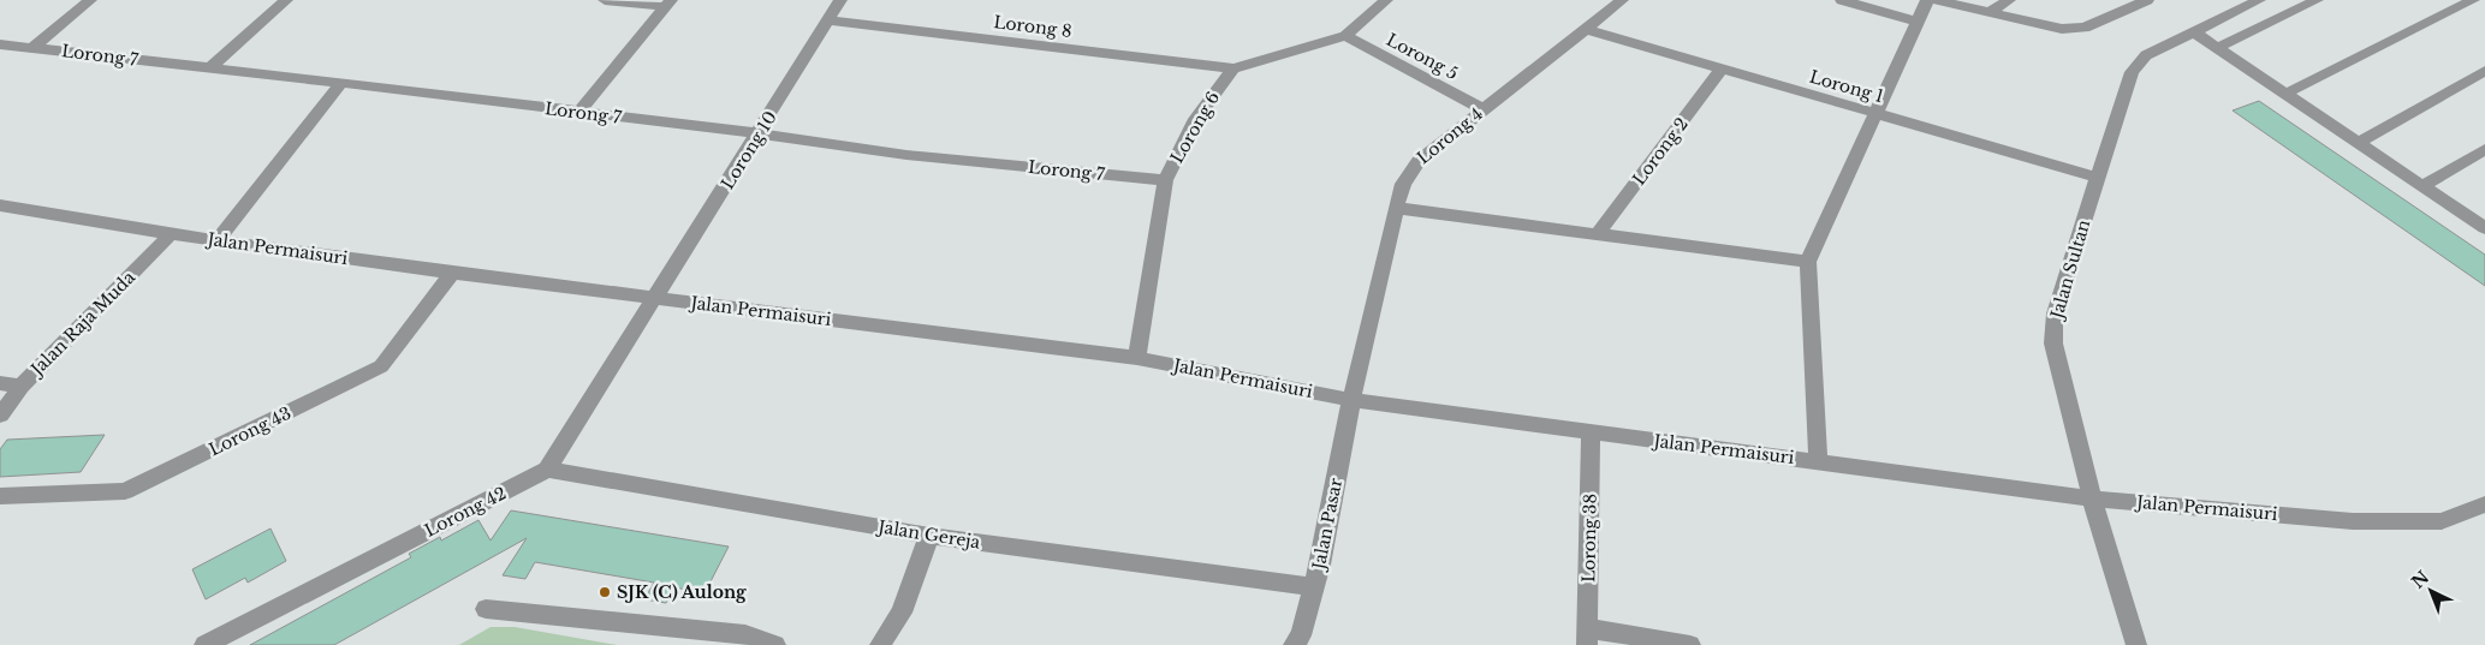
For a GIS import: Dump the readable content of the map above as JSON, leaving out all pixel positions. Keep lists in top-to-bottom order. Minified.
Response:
{"streets":{"street":["Lorong 8","Lorong 7","Lorong 5","Lorong 1","Lorong 6","Lorong 4","Lorong 10","Lorong 2","Jalan Permaisuri","Jalan Sultan","Jalan Raja Muda","Lorong 43","Lorong 42","Jalan Pasar","Jalan Gereja","Lorong 38"]},"crossings":[["Lorong 8","Lorong 6"],["Lorong 8","Lorong 10"],["Lorong 7","Lorong 6"],["Lorong 7","Lorong 10"],["Lorong 5","Lorong 4"],["Lorong 1","Lorong 4"],["Lorong 1","Lorong 2"],["Lorong 1","Jalan Sultan"],["Lorong 6","Jalan Permaisuri"],["Lorong 4","Jalan Permaisuri"],["Lorong 4","Jalan Pasar"],["Lorong 10","Jalan Permaisuri"],["Jalan Permaisuri","Jalan Sultan"],["Jalan Permaisuri","Jalan Raja Muda"],["Jalan Permaisuri","Lorong 43"],["Jalan Permaisuri","Jalan Pasar"],["Jalan Permaisuri","Lorong 38"],["Lorong 42","Jalan Gereja"],["Jalan Pasar","Jalan Gereja"]],"places":["SJK (C) Aulong"],"north":"top left"}
